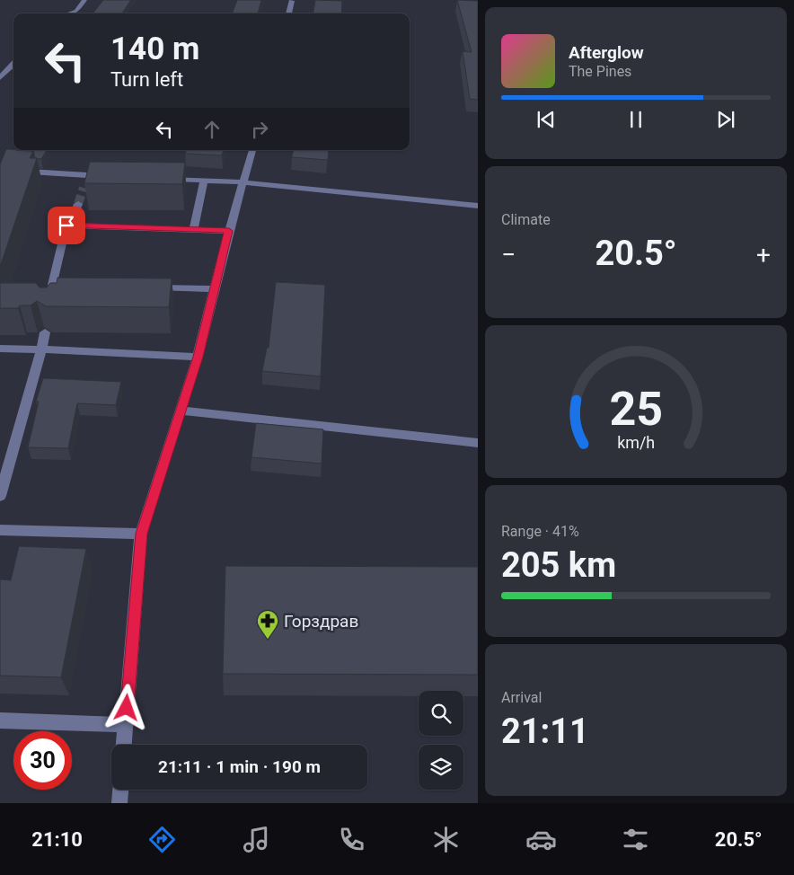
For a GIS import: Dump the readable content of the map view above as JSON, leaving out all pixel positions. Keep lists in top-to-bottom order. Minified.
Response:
{"places":{"pharmacy":["Горздрав"]},"page":{"turn":["140 m","Turn left"],"song":["Afterglow","The Pines"],"tile":["Climate",["Range · 41%","205 km"],["Arrival","21:11"]],"heat":["−","20.5°","+"],"limit":"30","trip":"21:11 · 1 min · 190 m","tabs":["21:10","20.5°"],"gauge":["25","km/h"]}}
